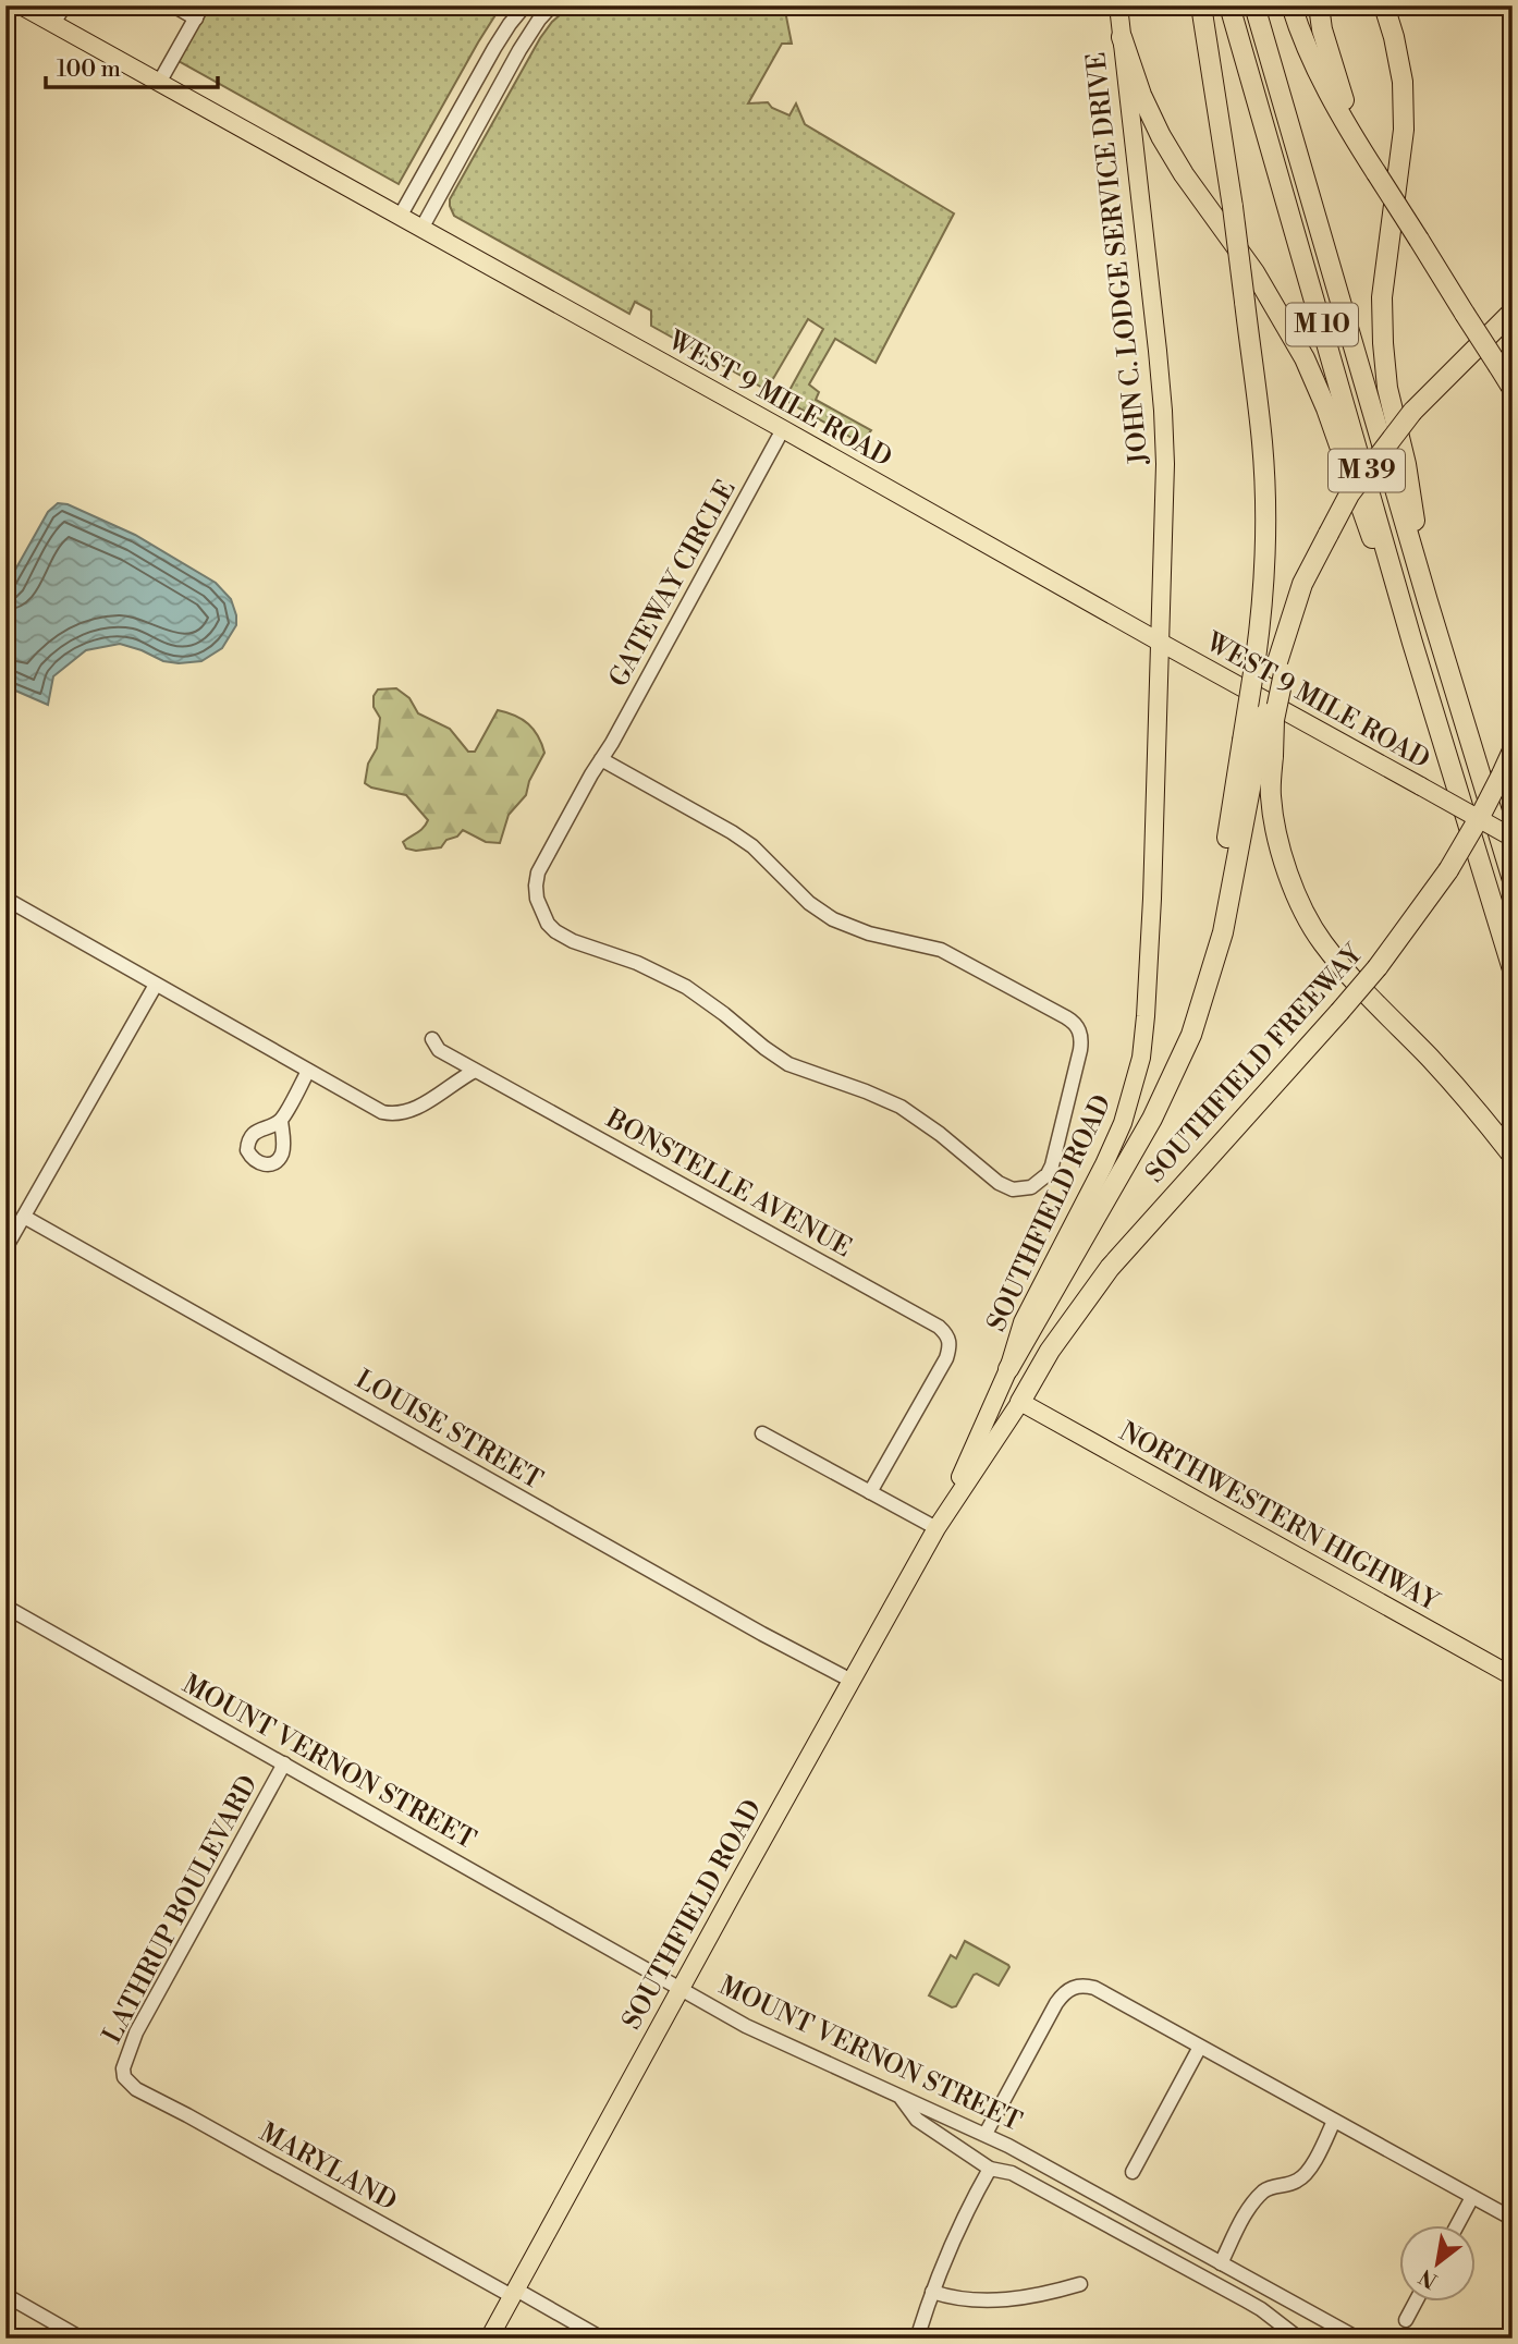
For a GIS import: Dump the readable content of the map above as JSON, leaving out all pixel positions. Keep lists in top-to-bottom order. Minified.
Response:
{"streets":{"highway":["M 10","M 39","SOUTHFIELD FREEWAY"],"main road":["JOHN C. LODGE SERVICE DRIVE","WEST 9 MILE ROAD","SOUTHFIELD ROAD","NORTHWESTERN HIGHWAY"],"street":["GATEWAY CIRCLE","BONSTELLE AVENUE","LOUISE STREET","MOUNT VERNON STREET","LATHRUP BOULEVARD","MARYLAND"]},"crossings":[["JOHN C. LODGE SERVICE DRIVE","WEST 9 MILE ROAD"],["JOHN C. LODGE SERVICE DRIVE","SOUTHFIELD ROAD"],["WEST 9 MILE ROAD","GATEWAY CIRCLE"],["WEST 9 MILE ROAD","SOUTHFIELD ROAD"],["SOUTHFIELD FREEWAY","SOUTHFIELD ROAD"],["SOUTHFIELD FREEWAY","NORTHWESTERN HIGHWAY"],["SOUTHFIELD ROAD","LOUISE STREET"],["SOUTHFIELD ROAD","NORTHWESTERN HIGHWAY"],["SOUTHFIELD ROAD","MOUNT VERNON STREET"],["SOUTHFIELD ROAD","MARYLAND"],["MOUNT VERNON STREET","LATHRUP BOULEVARD"],["LATHRUP BOULEVARD","MARYLAND"]],"scale_bar":"100 m","north":"bottom left"}
